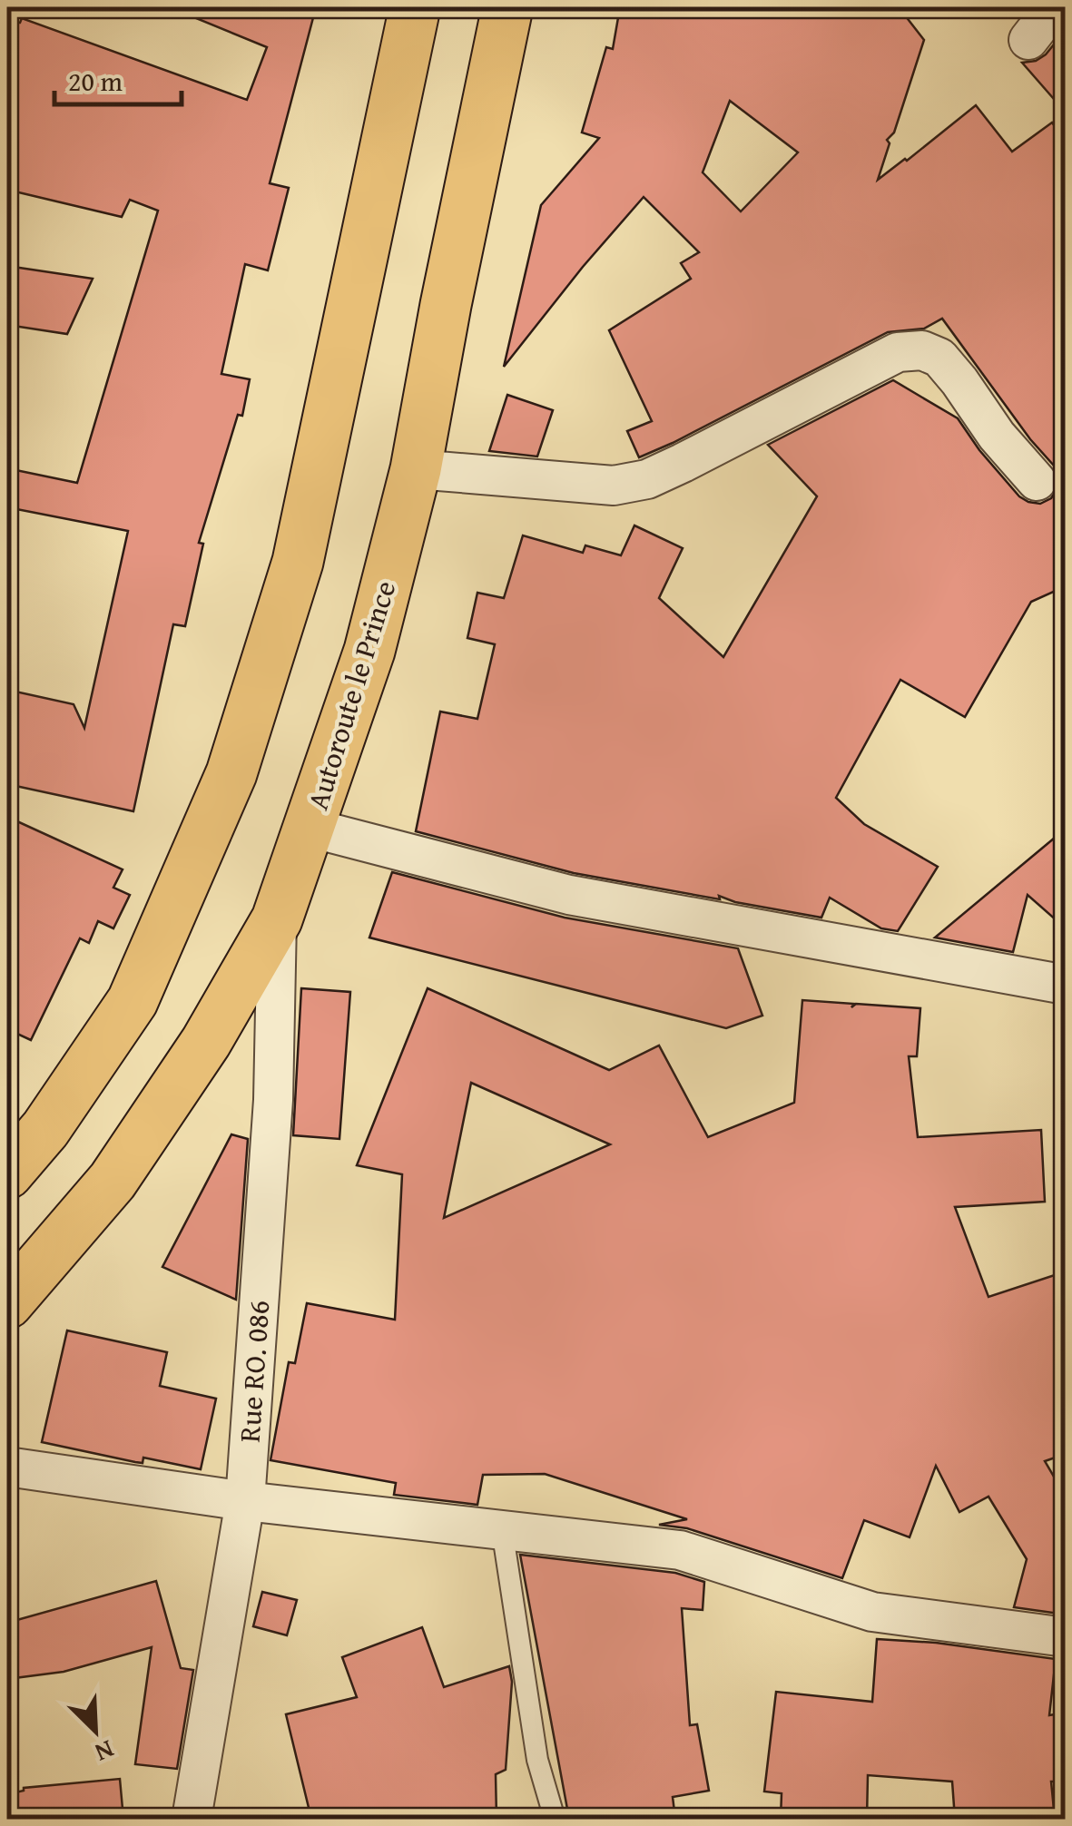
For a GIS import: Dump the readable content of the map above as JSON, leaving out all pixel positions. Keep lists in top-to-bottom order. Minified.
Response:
{"streets":{"main road":["Autoroute le Prince"],"street":["Rue RO. 086"]},"crossings":[["Autoroute le Prince","Rue RO. 086"]],"scale_bar":"20 m","north":"bottom right"}
